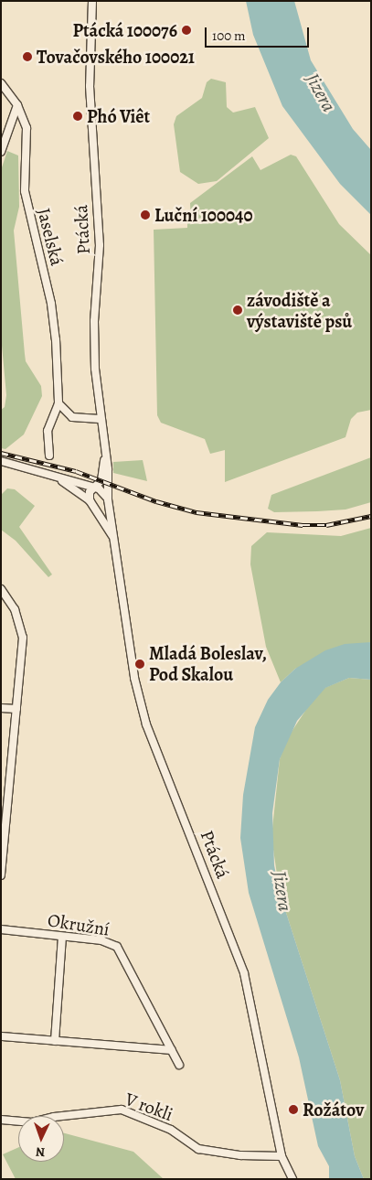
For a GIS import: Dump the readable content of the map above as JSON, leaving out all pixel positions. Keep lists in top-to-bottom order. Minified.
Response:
{"streets":{"street":["Ptácká","Jaselská","Okružní","V rokli"]},"crossings":[["Ptácká","V rokli"]],"water":["Jizera"],"places":["Ptácká 100076","Tovačovského 100021","Phó Viêt","Luční 100040","závodiště a výstaviště psů","Mladá Boleslav, Pod Skalou","Rožátov"],"scale_bar":"100 m","north":"bottom"}
